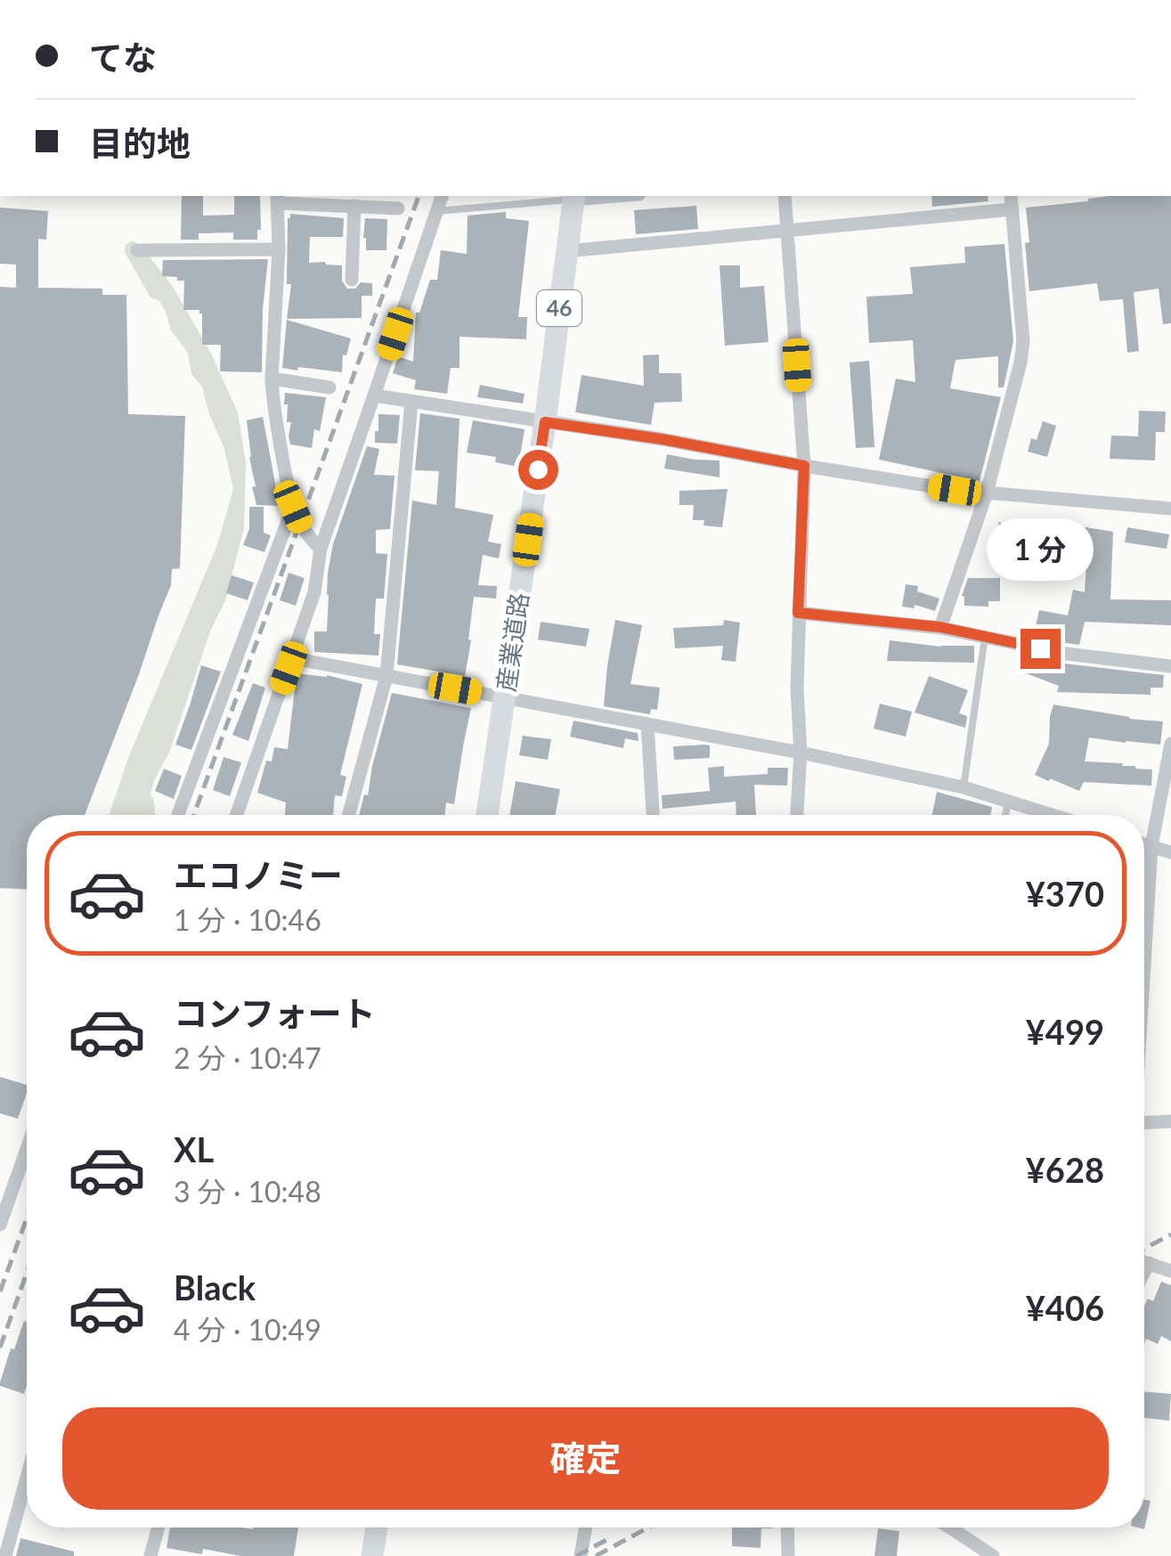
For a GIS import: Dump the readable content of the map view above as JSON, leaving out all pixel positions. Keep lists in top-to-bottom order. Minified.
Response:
{"streets":{"main road":["46","産業道路"]},"page":{"banner":["てな","目的地"],"bubble":"1 分","list":[{"name":"エコノミー","note":"1 分 · 10:46","value":"¥370"},{"name":"コンフォート","note":"2 分 · 10:47","value":"¥499"},{"name":"XL","note":"3 分 · 10:48","value":"¥628"},{"name":"Black","note":"4 分 · 10:49","value":"¥406"}],"buttons":"確定"}}
